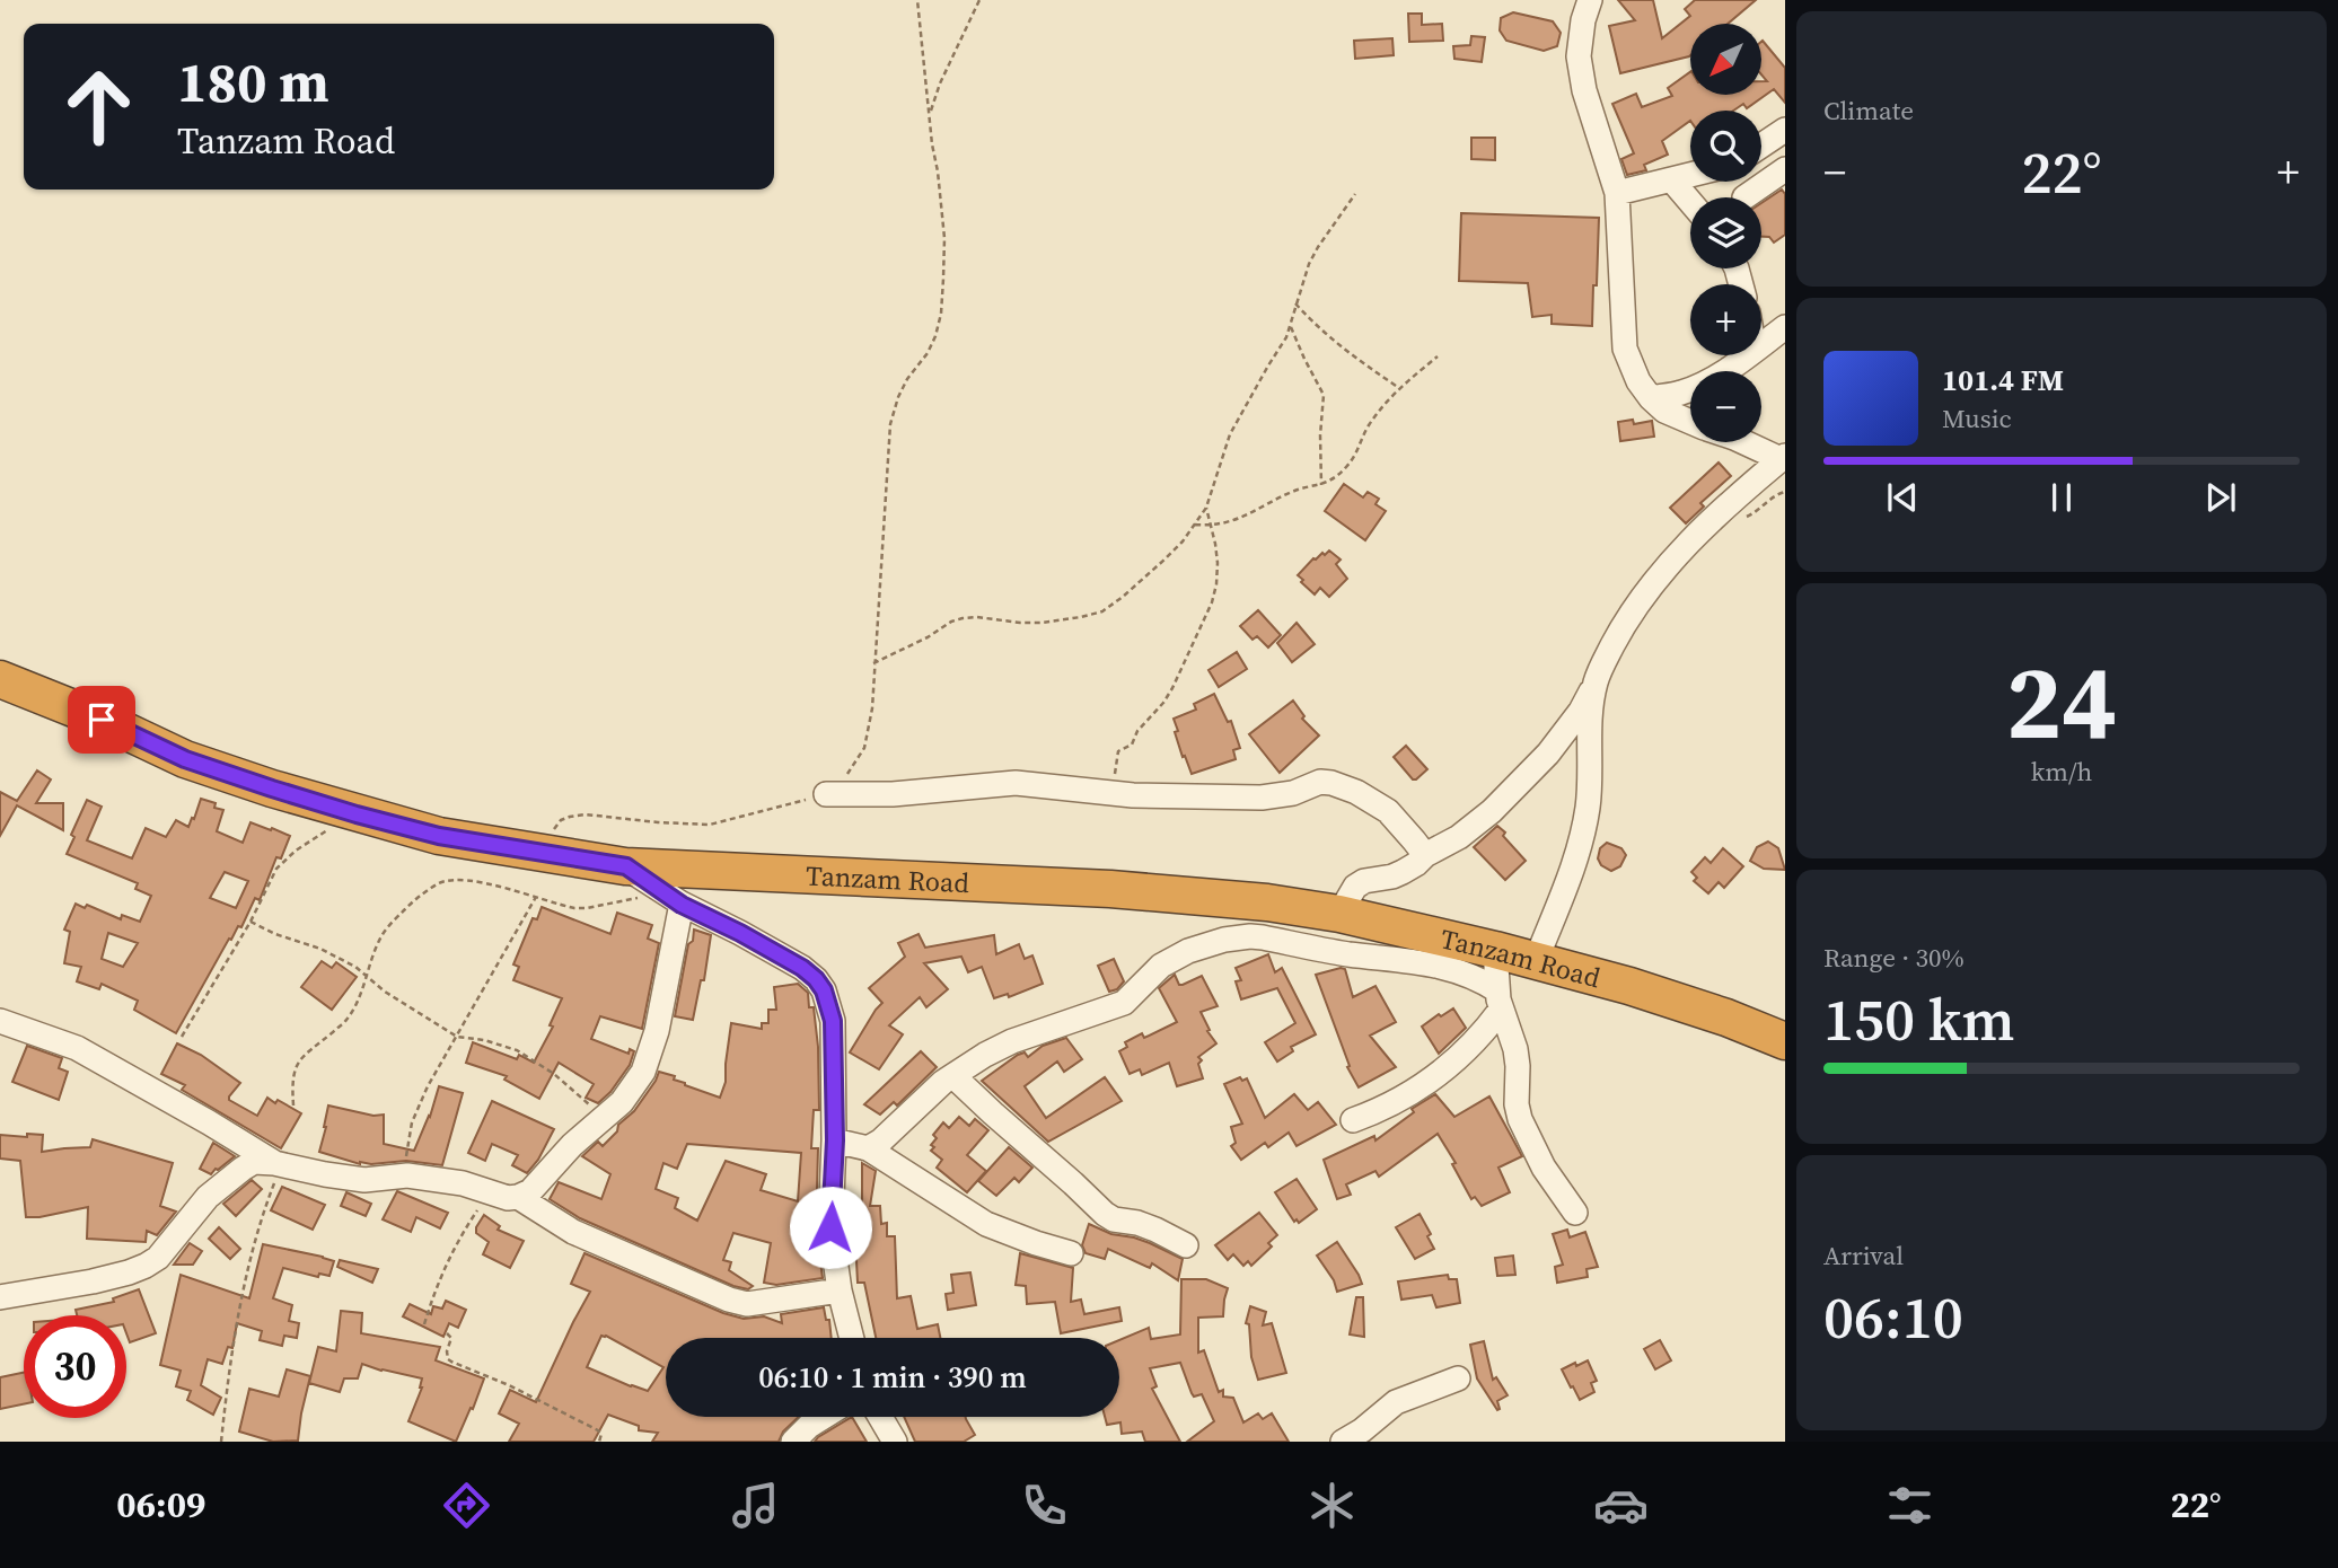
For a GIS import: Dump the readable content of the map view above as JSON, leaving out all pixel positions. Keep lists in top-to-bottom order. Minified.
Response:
{"streets":{"highway":["Tanzam Road"]},"north":"bottom left","page":{"tile":["Climate",["24","km/h"],["Range · 30%","150 km"],["Arrival","06:10"]],"map_buttons":["+","−"],"turn":["180 m","Tanzam Road"],"heat":["−","22°","+"],"song":["101.4 FM","Music"],"limit":"30","trip":"06:10 · 1 min · 390 m","tabs":["06:09","22°"]}}
